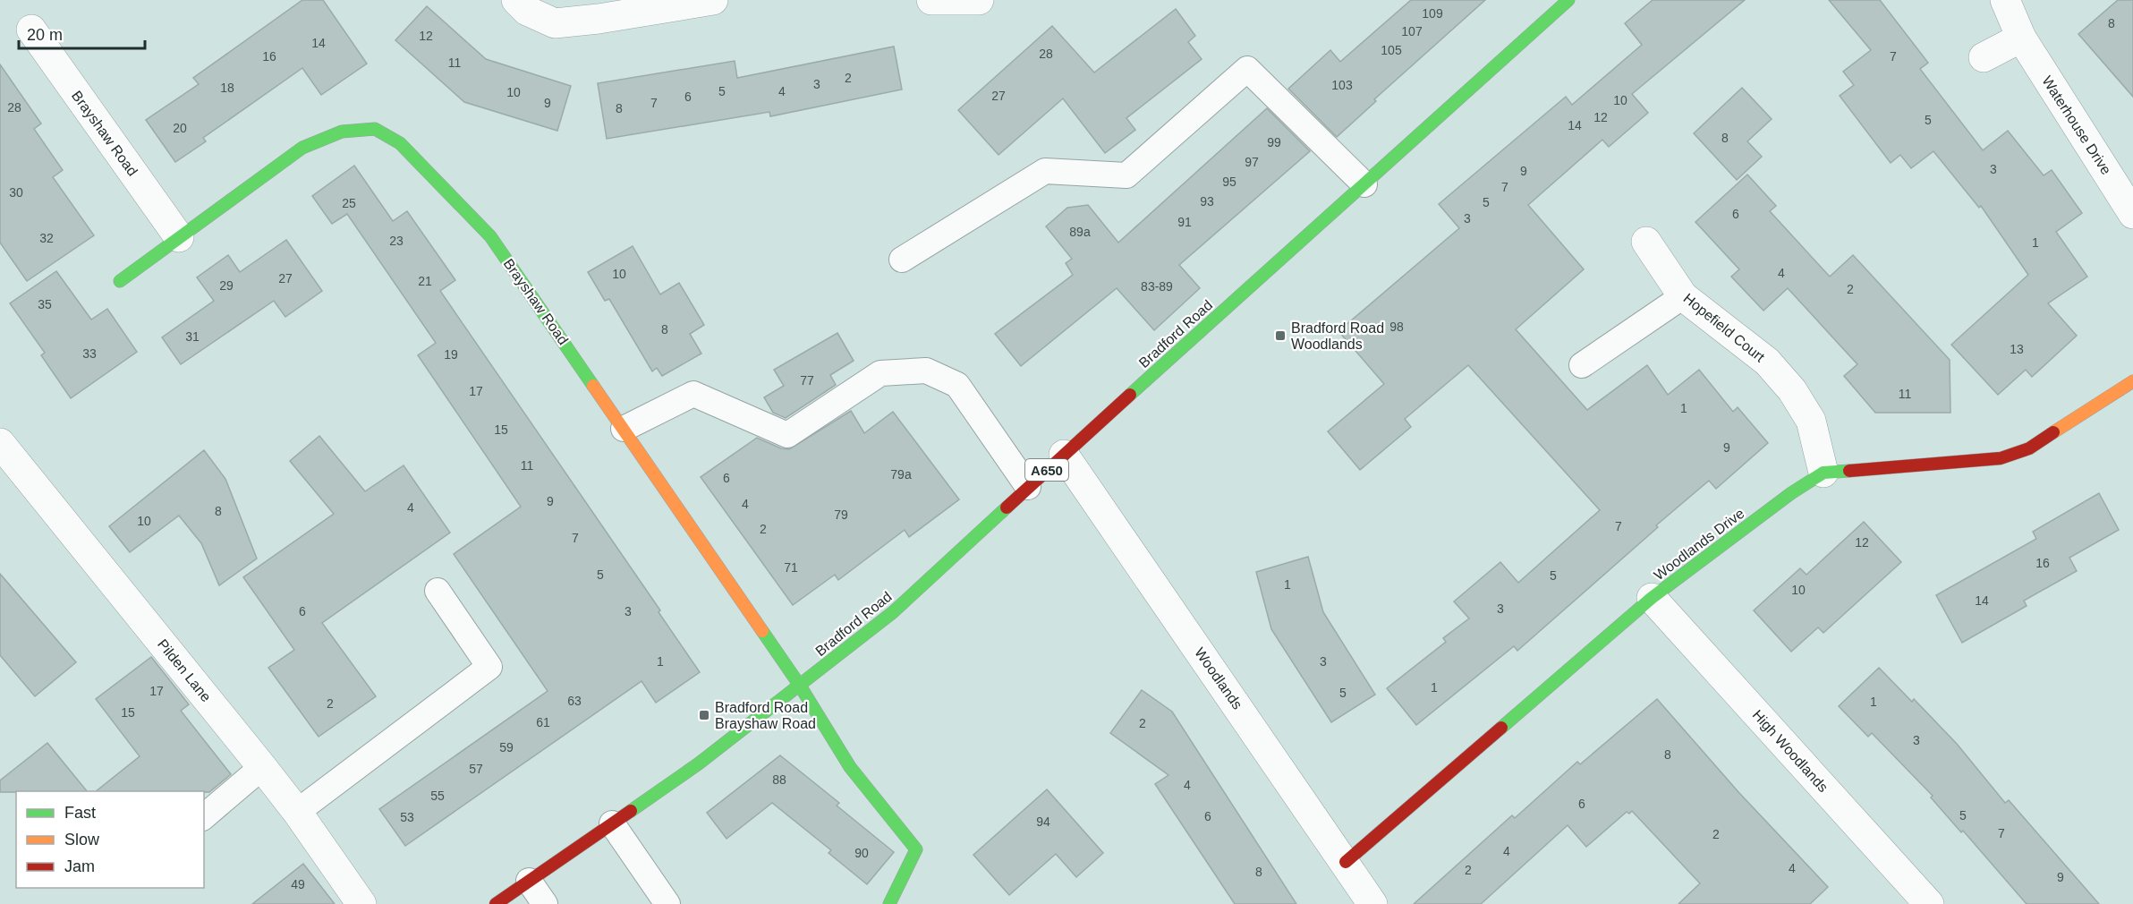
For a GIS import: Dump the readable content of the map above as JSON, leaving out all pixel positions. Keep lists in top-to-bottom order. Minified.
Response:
{"streets":{"street":["Waterhouse Drive","Brayshaw Road","Hopefield Court","Bradford Road","A650","Woodlands Drive","Pilden Lane","Woodlands","High Woodlands"]},"crossings":[["Brayshaw Road","Bradford Road"],["Hopefield Court","Woodlands Drive"],["Bradford Road","Woodlands"],["Woodlands Drive","Woodlands"],["Woodlands Drive","High Woodlands"]],"places":{"transit":["Bradford Road Woodlands","Bradford Road Brayshaw Road"]},"house_numbers":["109","8","107","12","14","105","28","16","7","11","2","3","103","18","5","4","10","27","6","10","9","7","28","8","12","5","14","20","8","99","97","3","9","95","7","30","93","5","25","6","3","91","89a","32","23","1","4","10","27","21","29","83-89","2","35","98","8","31","13","33","19","77","17","11","1","15","9","11","79a","6","9","4","4","8","79","10","7","2","7","12","16","71","5","5","1","10","14","3","6","3","1","3","1","17","5","63","1","2","15","61","2","3","59","8","57","88","4","55","6","5","6","53","94","7","2","4","90","4","2","8","9","49"],"legend":["Fast","Slow","Jam"],"scale_bar":"20 m"}
